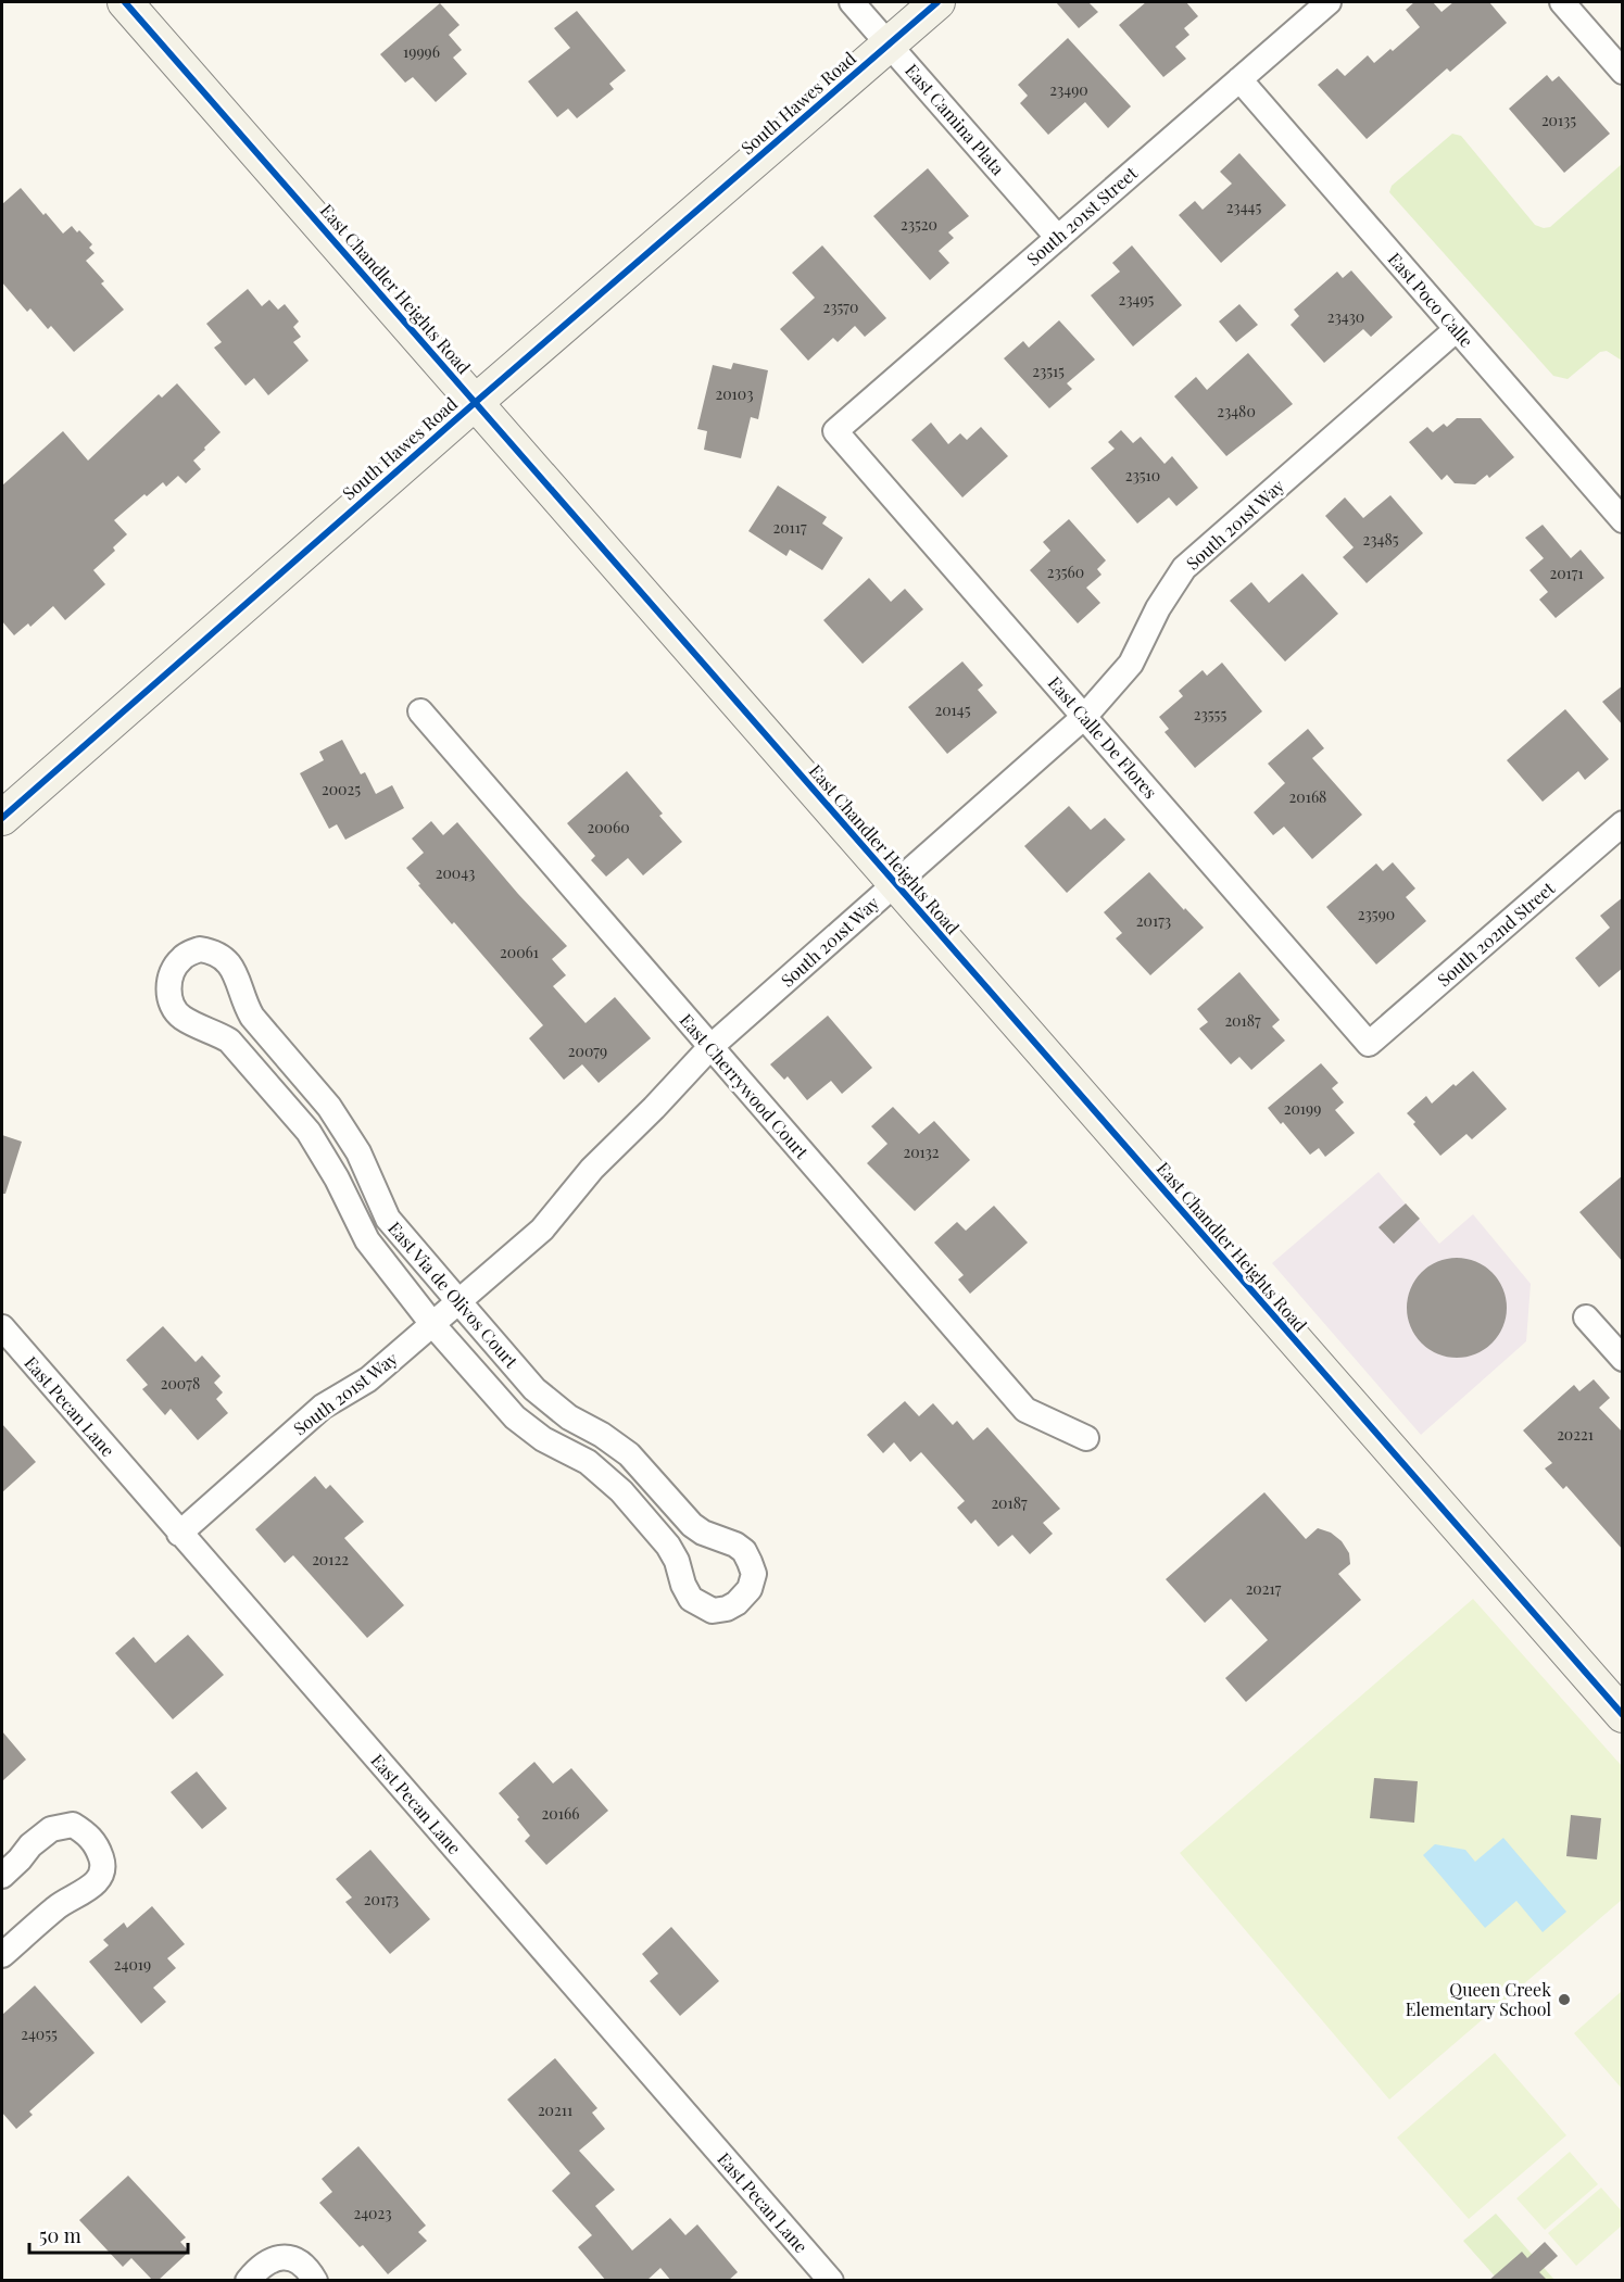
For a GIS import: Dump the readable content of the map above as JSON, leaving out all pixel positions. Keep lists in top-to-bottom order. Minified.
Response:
{"streets":{"main road":["South Hawes Road","East Chandler Heights Road"],"street":["East Camina Plata","South 201st Street","East Poco Calle","South 201st Way","East Calle De Flores","South 202nd Street","East Cherrywood Court","East Via de Olivos Court","East Pecan Lane"]},"crossings":[["South Hawes Road","East Camina Plata"],["South Hawes Road","East Chandler Heights Road"],["East Camina Plata","South 201st Street"],["South 201st Street","East Poco Calle"],["South 201st Street","East Calle De Flores"],["East Chandler Heights Road","South 201st Way"],["East Poco Calle","South 201st Way"],["South 201st Way","East Calle De Flores"],["South 201st Way","East Cherrywood Court"],["South 201st Way","East Via de Olivos Court"],["South 201st Way","East Pecan Lane"],["East Calle De Flores","South 202nd Street"]],"places":["Queen Creek Elementary School"],"house_numbers":["19996","23490","20135","23445","23520","23495","23570","23430","23515","20103","23480","23510","20117","23485","23560","20171","20145","23555","20025","20168","20060","20043","23590","20173","20061","20187","20079","20199","20132","20078","20221","20187","20122","20217","20166","20173","24019","24055","20211","24023"],"scale_bar":"50 m"}
